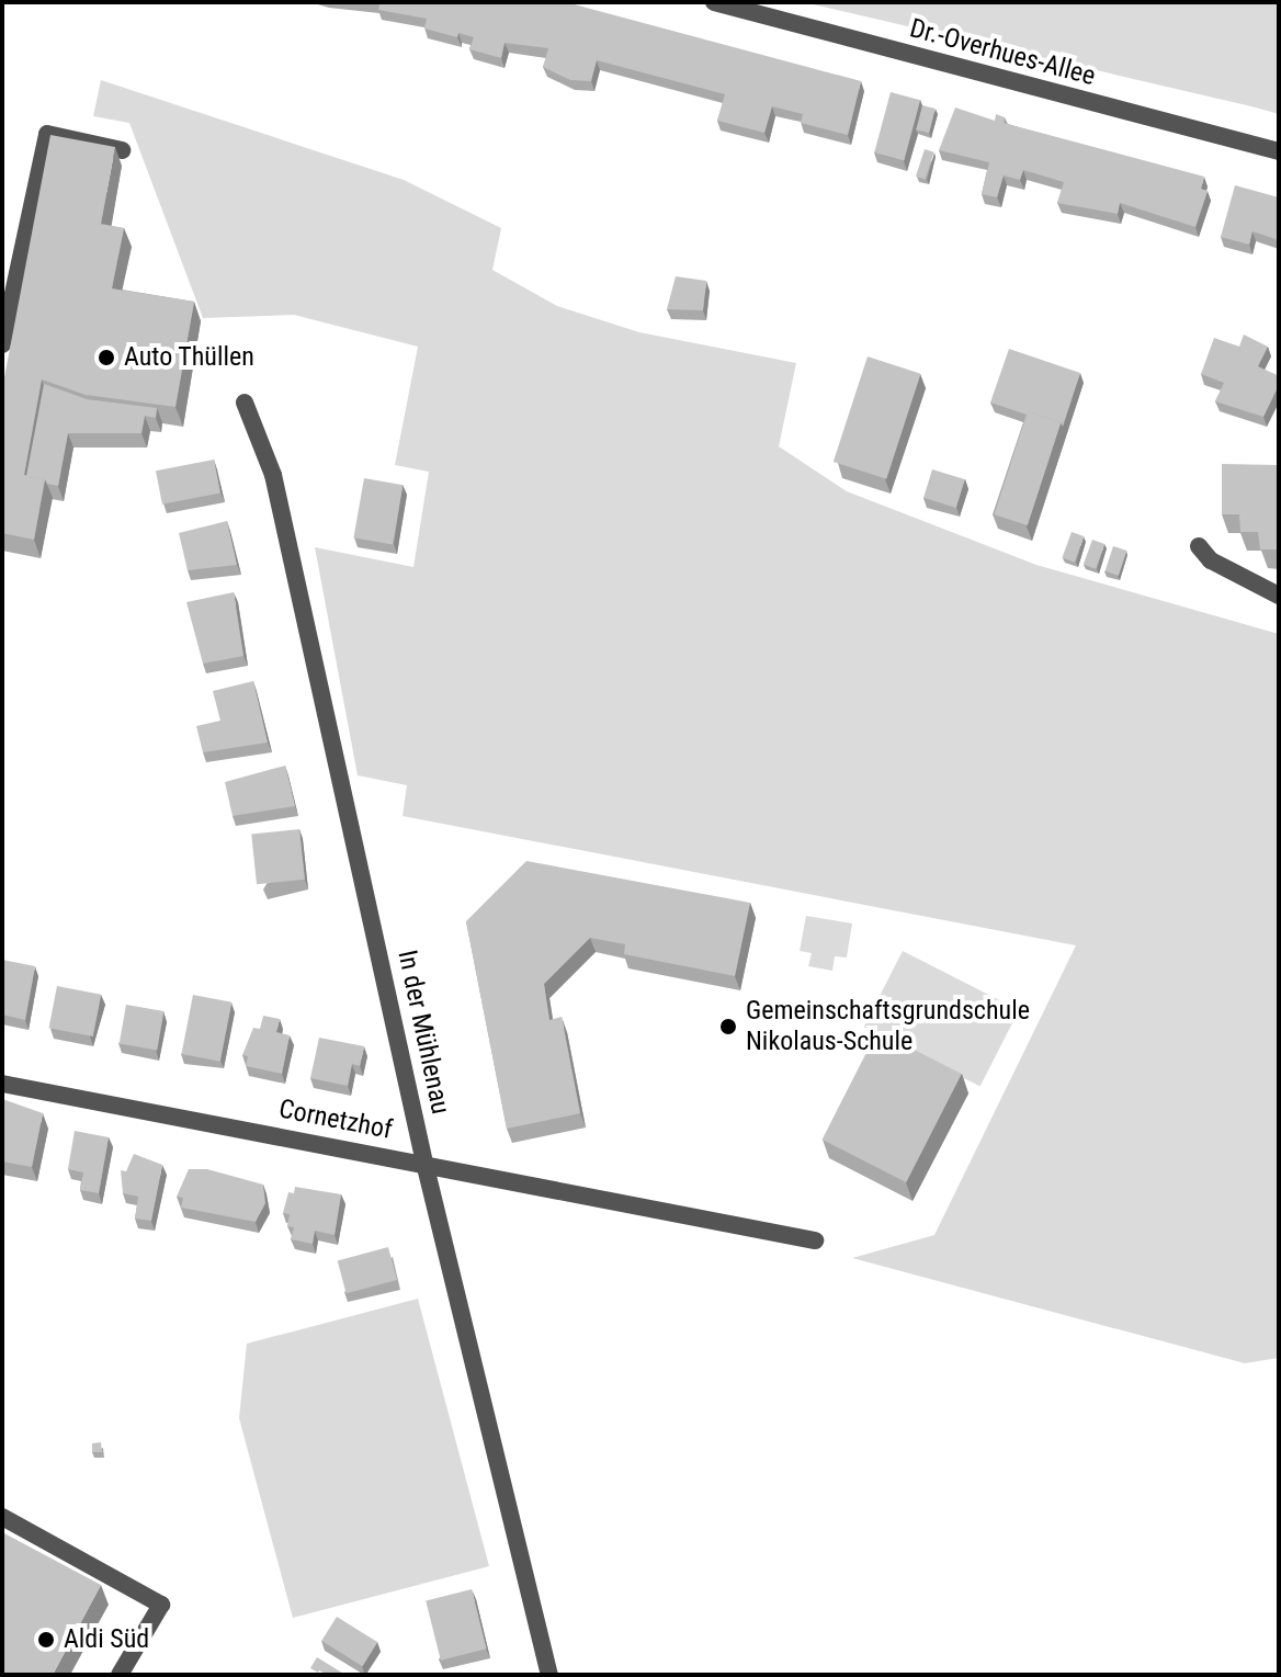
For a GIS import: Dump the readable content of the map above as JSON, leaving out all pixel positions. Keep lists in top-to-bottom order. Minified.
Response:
{"streets":{"street":["Dr.-Overhues-Allee","In der Mühlenau","Cornetzhof"]},"crossings":[["In der Mühlenau","Cornetzhof"]],"places":["Auto Thüllen","Gemeinschaftsgrundschule Nikolaus-Schule","Aldi Süd"]}
